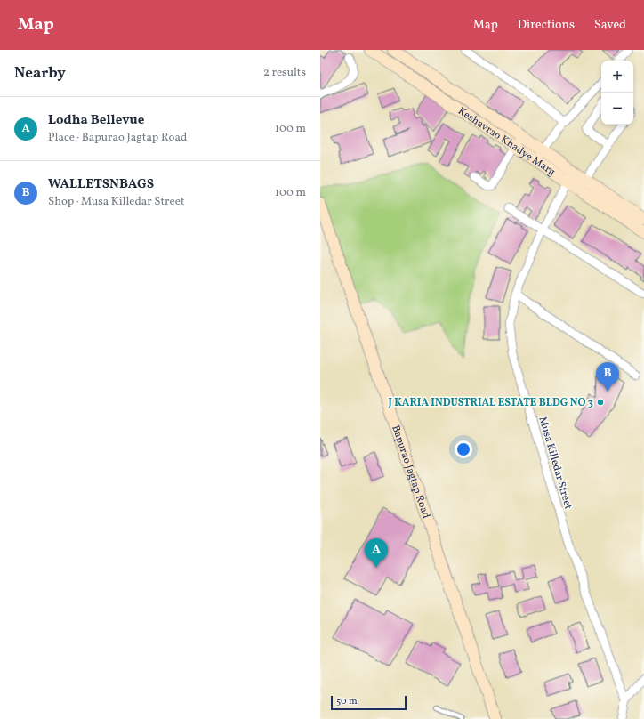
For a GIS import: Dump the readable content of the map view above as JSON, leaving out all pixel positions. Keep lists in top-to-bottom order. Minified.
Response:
{"streets":{"main road":["Keshavrao Khadye Marg","Bapurao Jagtap Road"],"street":["Musa Killedar Street"]},"crossings":[["Keshavrao Khadye Marg","Musa Killedar Street"]],"places":["J KARIA INDUSTRIAL ESTATE BLDG NO 3"],"scale_bar":"50 m","page":{"header":"Map","nav":["Map","Directions","Saved"],"heading":["Nearby","2 results"],"map_buttons":["+","−"],"list":[{"mark":"A","name":"Lodha Bellevue","note":"Place · Bapurao Jagtap Road","value":"100 m"},{"mark":"B","name":"WALLETSNBAGS","note":"Shop · Musa Killedar Street","value":"100 m"}],"pins":["B","A"],"scale":"50 m"}}
